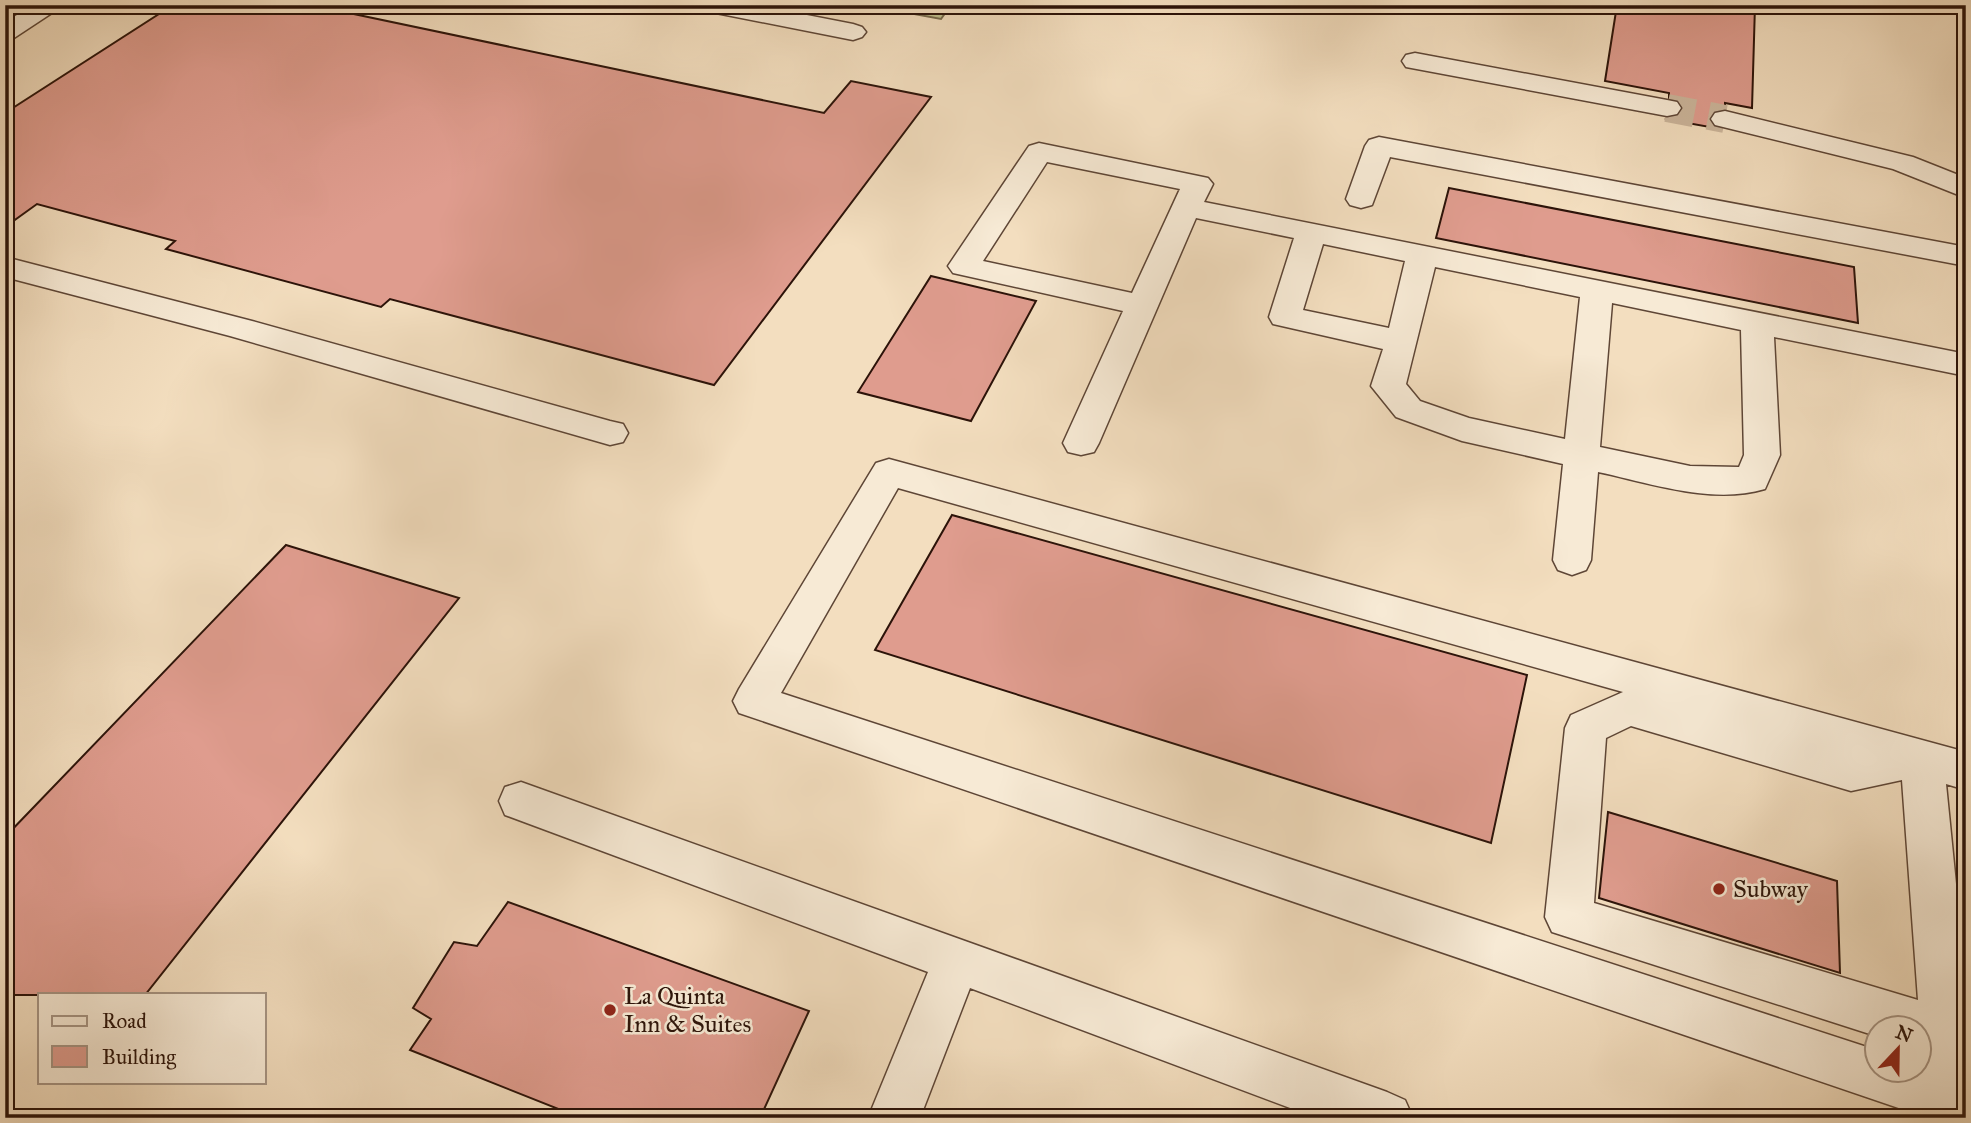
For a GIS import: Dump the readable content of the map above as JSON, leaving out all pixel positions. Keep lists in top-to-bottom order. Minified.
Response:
{"places":["Subway","La Quinta Inn & Suites"],"legend":["Road","Building"],"north":"top"}
